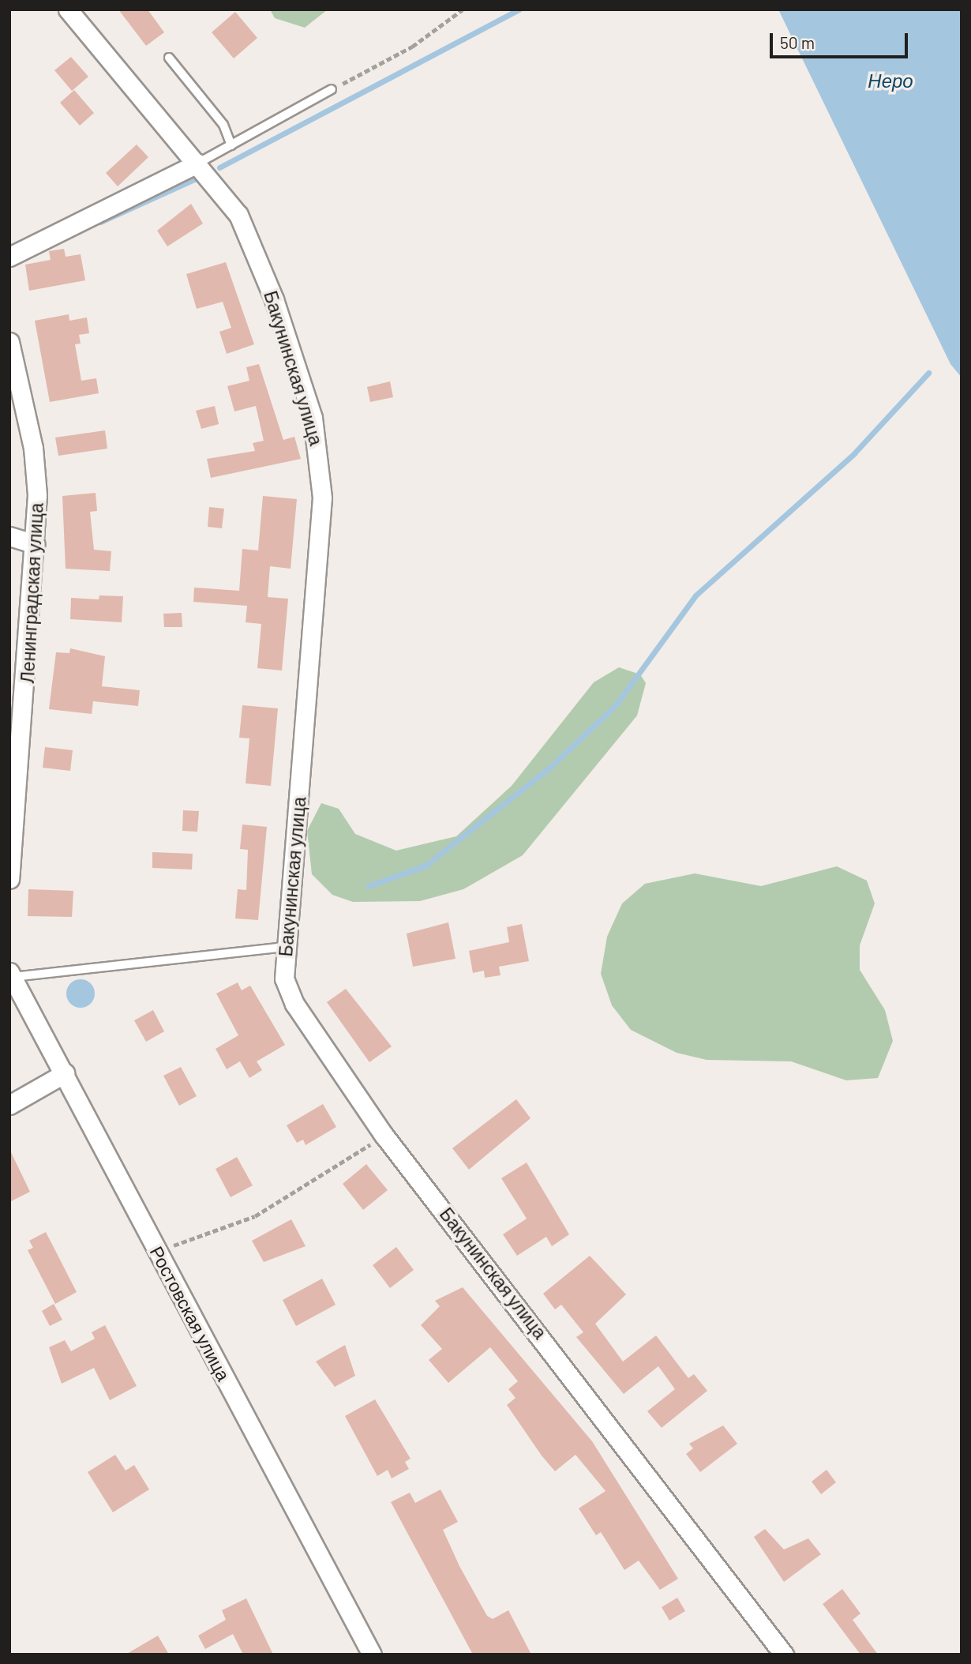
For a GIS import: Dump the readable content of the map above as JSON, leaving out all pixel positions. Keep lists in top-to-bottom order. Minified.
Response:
{"streets":{"street":["Бакунинская улица","Ленинградская улица","Ростовская улица"]},"water":["Неро"],"scale_bar":"50 m"}
